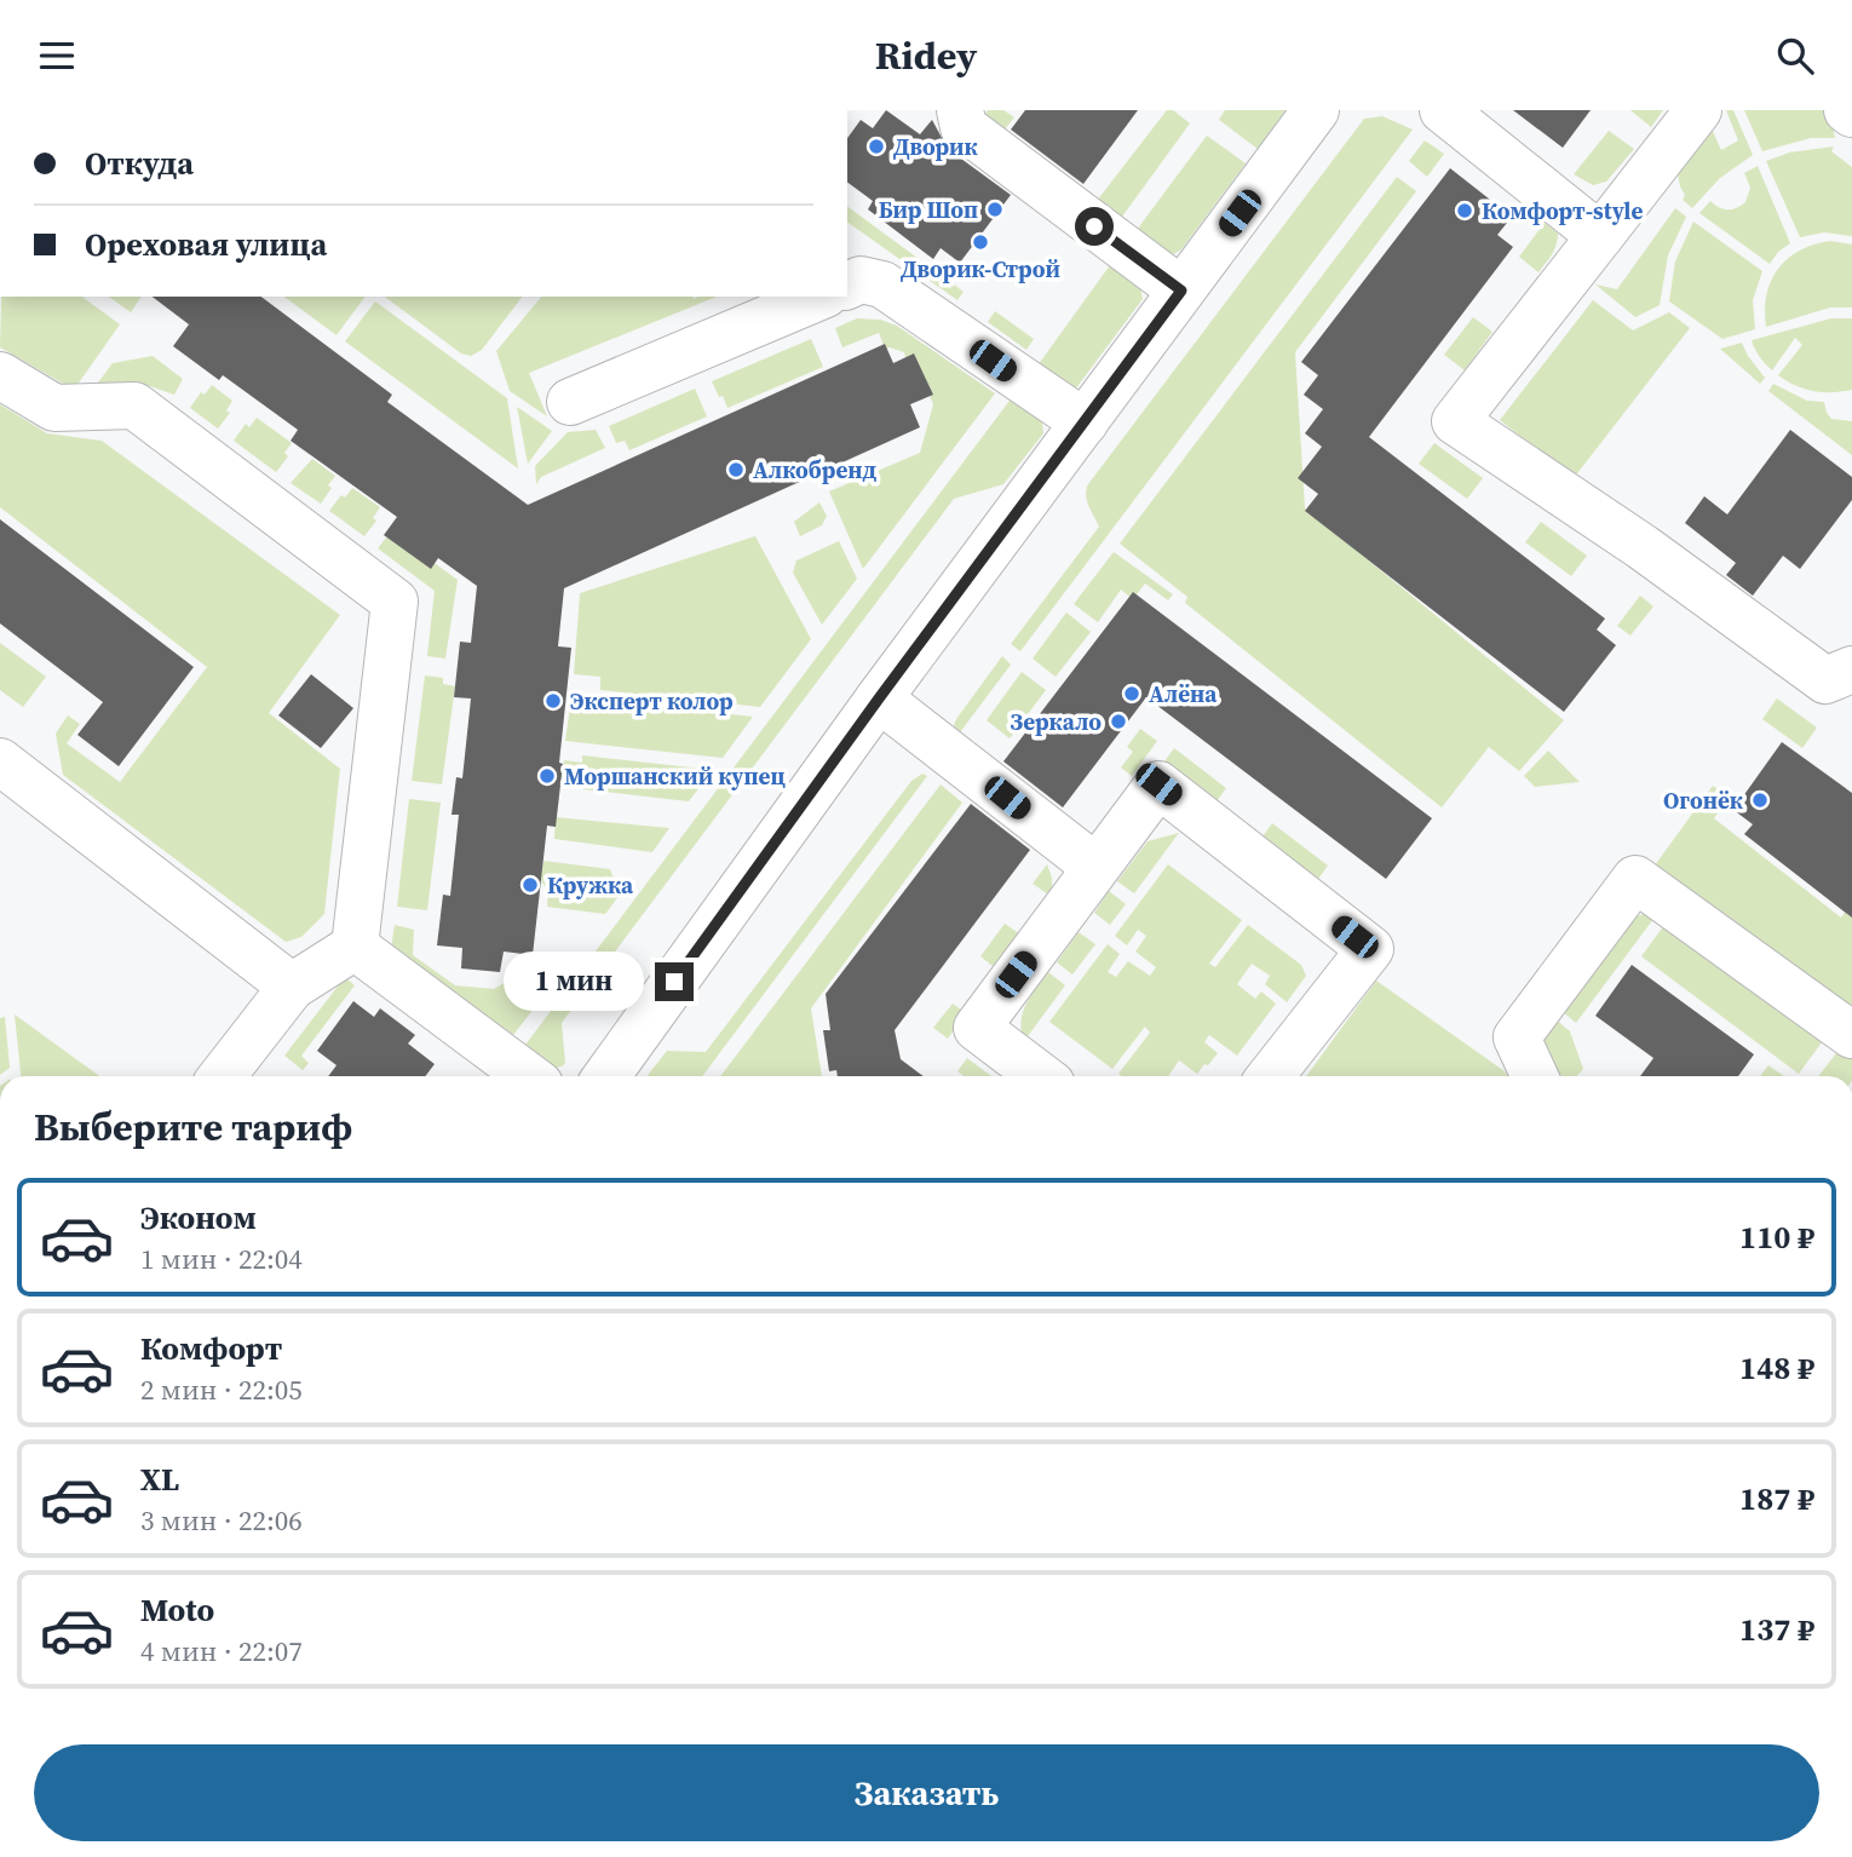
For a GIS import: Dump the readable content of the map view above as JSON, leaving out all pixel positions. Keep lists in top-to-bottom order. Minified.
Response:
{"places":["Дворик","Бир Шоп","Комфорт-style","Дворик-Строй","Алкобренд","Алёна","Эксперт колор","Зеркало","Моршанский купец","Огонёк","Кружка"],"page":{"header":"Ridey","banner":["Откуда","Ореховая улица"],"bubble":"1 мин","heading":"Выберите тариф","list":[{"name":"Эконом","note":"1 мин · 22:04","value":"110 ₽"},{"name":"Комфорт","note":"2 мин · 22:05","value":"148 ₽"},{"name":"XL","note":"3 мин · 22:06","value":"187 ₽"},{"name":"Moto","note":"4 мин · 22:07","value":"137 ₽"}],"buttons":"Заказать"}}
